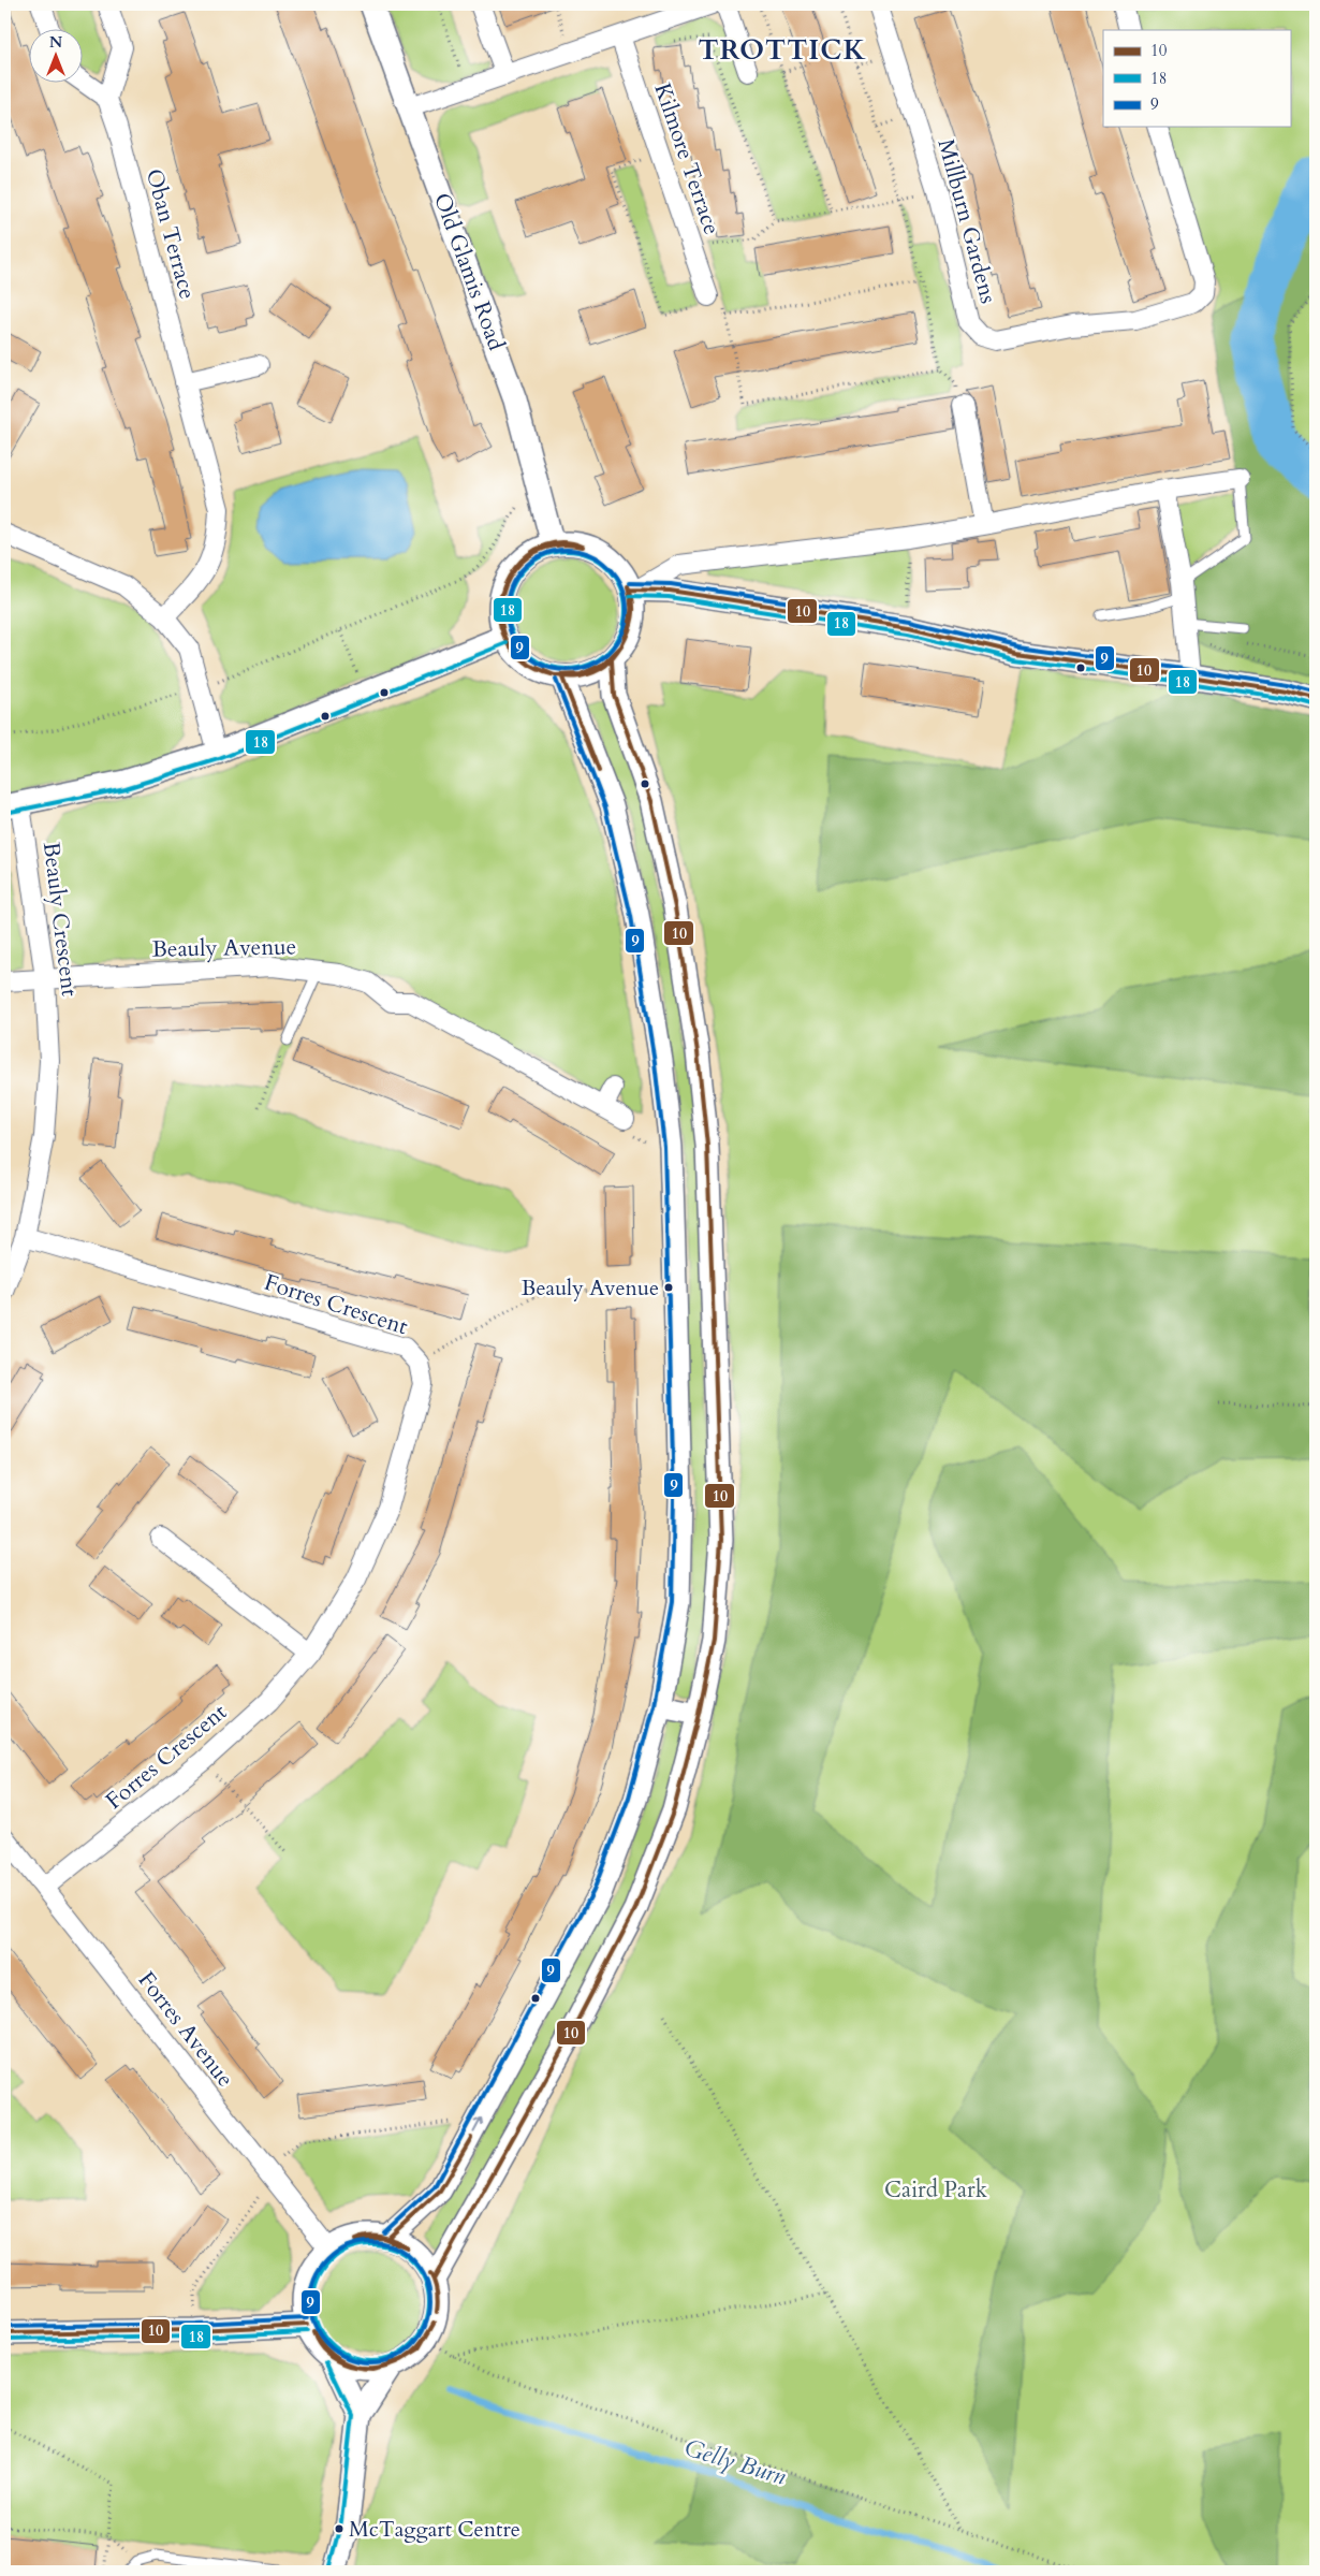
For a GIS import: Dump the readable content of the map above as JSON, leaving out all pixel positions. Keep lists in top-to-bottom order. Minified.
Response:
{"streets":{"street":["Kilmore Terrace","Millburn Gardens","Oban Terrace","Old Glamis Road","Beauly Crescent","Beauly Avenue","Forres Crescent","Forres Avenue"]},"crossings":[["Beauly Crescent","Beauly Avenue"],["Beauly Crescent","Forres Crescent"],["Forres Crescent","Forres Avenue"]],"districts":["TROTTICK"],"water":["Gelly Burn"],"parks":["Caird Park"],"places":["Beauly Avenue","McTaggart Centre"],"lines":["transit line 10","transit line 9","transit line 18"],"legend":["10","18","9"],"north":"top"}
